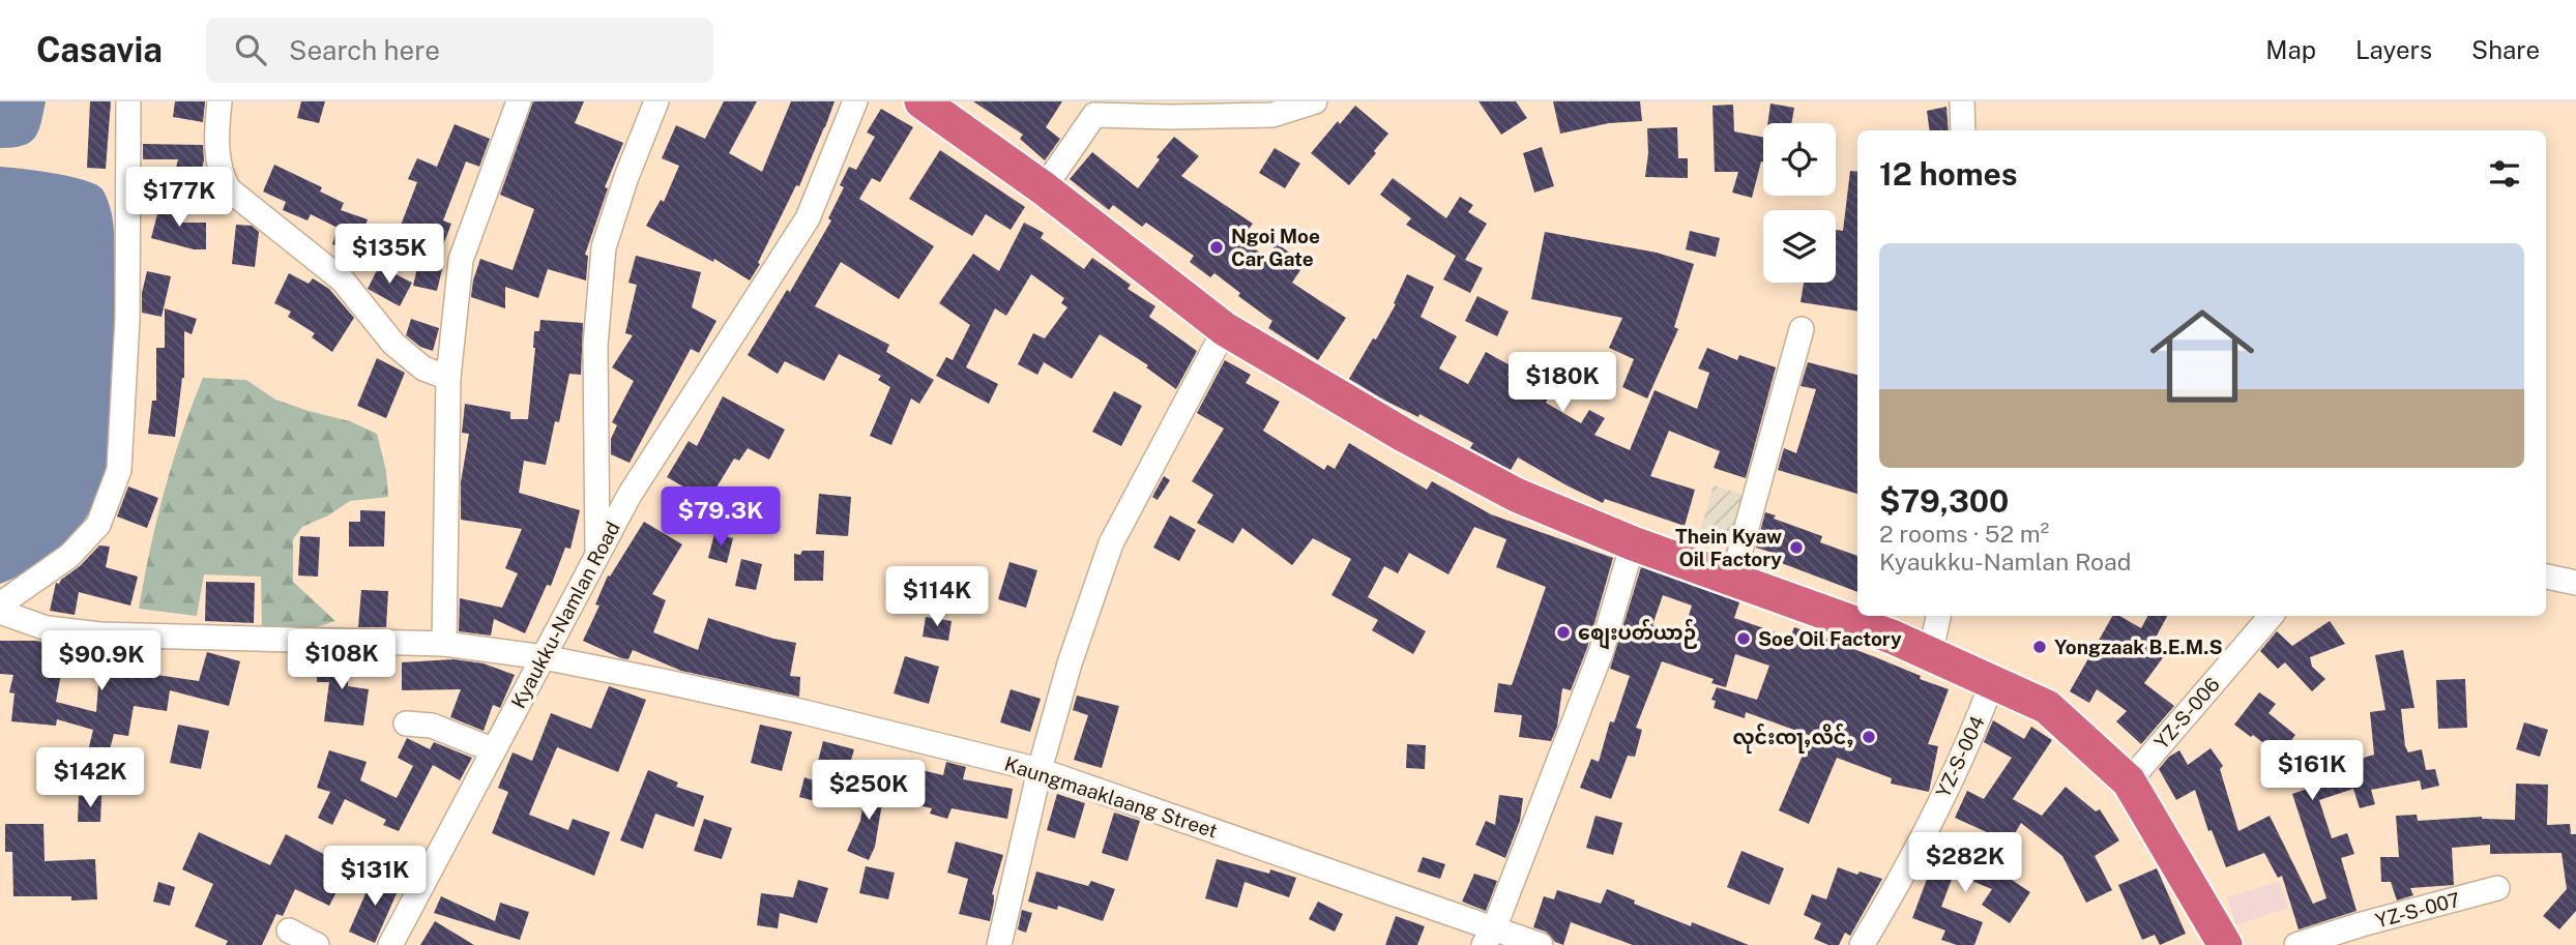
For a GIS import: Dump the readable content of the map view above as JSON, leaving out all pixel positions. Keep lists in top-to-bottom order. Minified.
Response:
{"streets":{"street":["Kyaukku-Namlan Road","YZ-S-006","YZ-S-004","Kaungmaaklaang Street","YZ-S-007"]},"crossings":[["Kyaukku-Namlan Road","Kaungmaaklaang Street"]],"places":["Ngoi Moe Car Gate","Thein Kyaw Oil Factory","စျေးပတ်ယာဉ်","Soe Oil Factory","Yongzaak B.E.M.S","လုင်းၸႃႇလိင်ႇ"],"page":{"header":"Casavia","search":"Search here","nav":["Map","Layers","Share"],"heading":"12 homes","price":["$177K","$135K","$180K","$79.3K","$114K","$108K","$90.9K","$161K","$142K","$250K","$282K","$131K"],"list":[{"name":"$79,300","note":"2 rooms · 52 m² · Kyaukku-Namlan Road"}]}}
